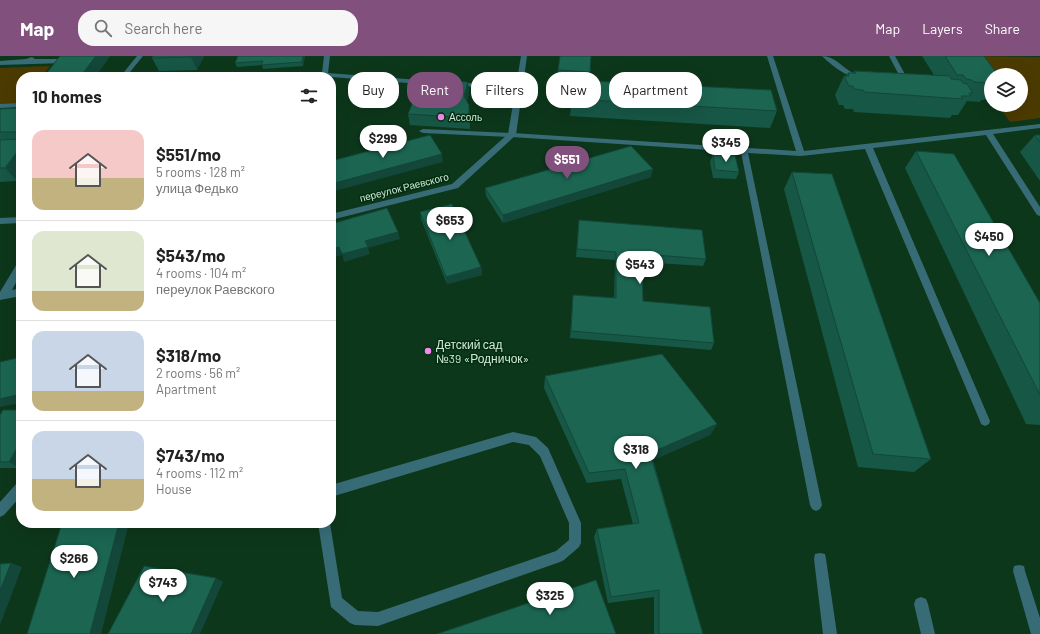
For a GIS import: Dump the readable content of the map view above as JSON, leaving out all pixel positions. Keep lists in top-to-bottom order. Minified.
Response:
{"streets":{"street":["переулок Раевского"]},"places":["Ассоль","Детский сад №39 «Родничок»"],"page":{"header":"Map","search":"Search here","nav":["Map","Layers","Share"],"chip":["Buy","Rent","Filters","New","Apartment"],"heading":"10 homes","list":[{"name":"$551/mo","note":"5 rooms · 128 m² · улица Федько"},{"name":"$543/mo","note":"4 rooms · 104 m² · переулок Раевского"},{"name":"$318/mo","note":"2 rooms · 56 m² · Apartment"},{"name":"$743/mo","note":"4 rooms · 112 m² · House"}],"price":["$299","$345","$551","$653","$450","$543","$318","$266","$743","$325"]}}
